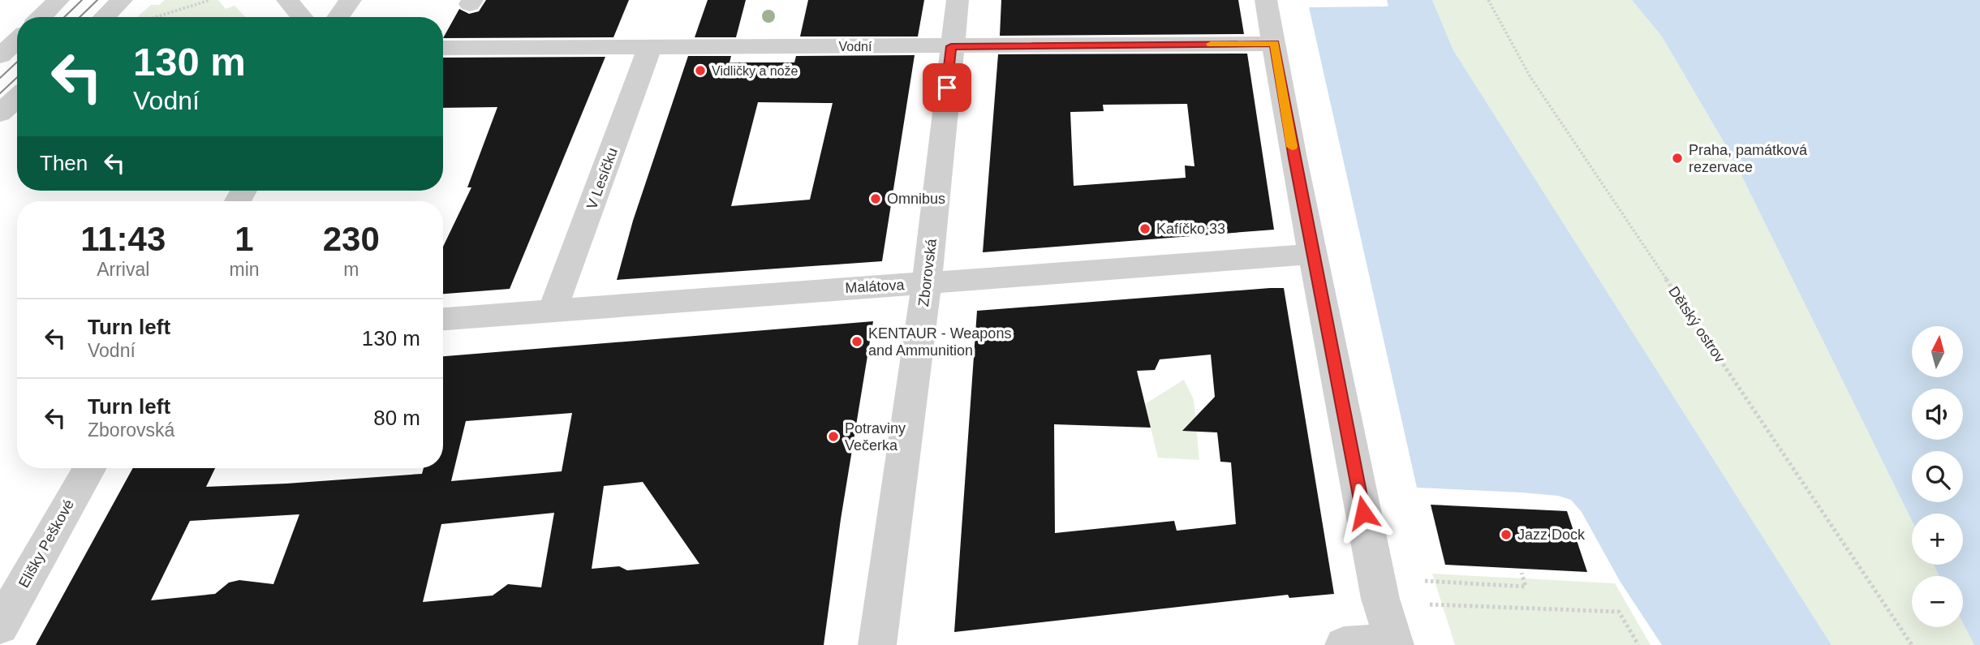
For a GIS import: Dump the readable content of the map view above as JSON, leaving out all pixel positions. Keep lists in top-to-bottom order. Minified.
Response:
{"streets":{"street":["Vodní","V Lesíčku","Zborovská","Malátova","Elišky Peškové"],"path":["Dětský ostrov"]},"crossings":[["Vodní","V Lesíčku"],["Vodní","Zborovská"],["V Lesíčku","Malátova"],["Zborovská","Malátova"]],"places":["Vidličky a nože","Praha, památková rezervace","Omnibus","Kafíčko 33","KENTAUR - Weapons and Ammunition","Potraviny Večerka","Jazz Dock"],"north":"top","page":{"turn":["130 m","Vodní"],"then":"Then","eta":["11:43","Arrival","1","min","230","m"],"list":[{"name":"Turn left","note":"Vodní","value":"130 m"},{"name":"Turn left","note":"Zborovská","value":"80 m"}],"map_buttons":["+","−"]}}
